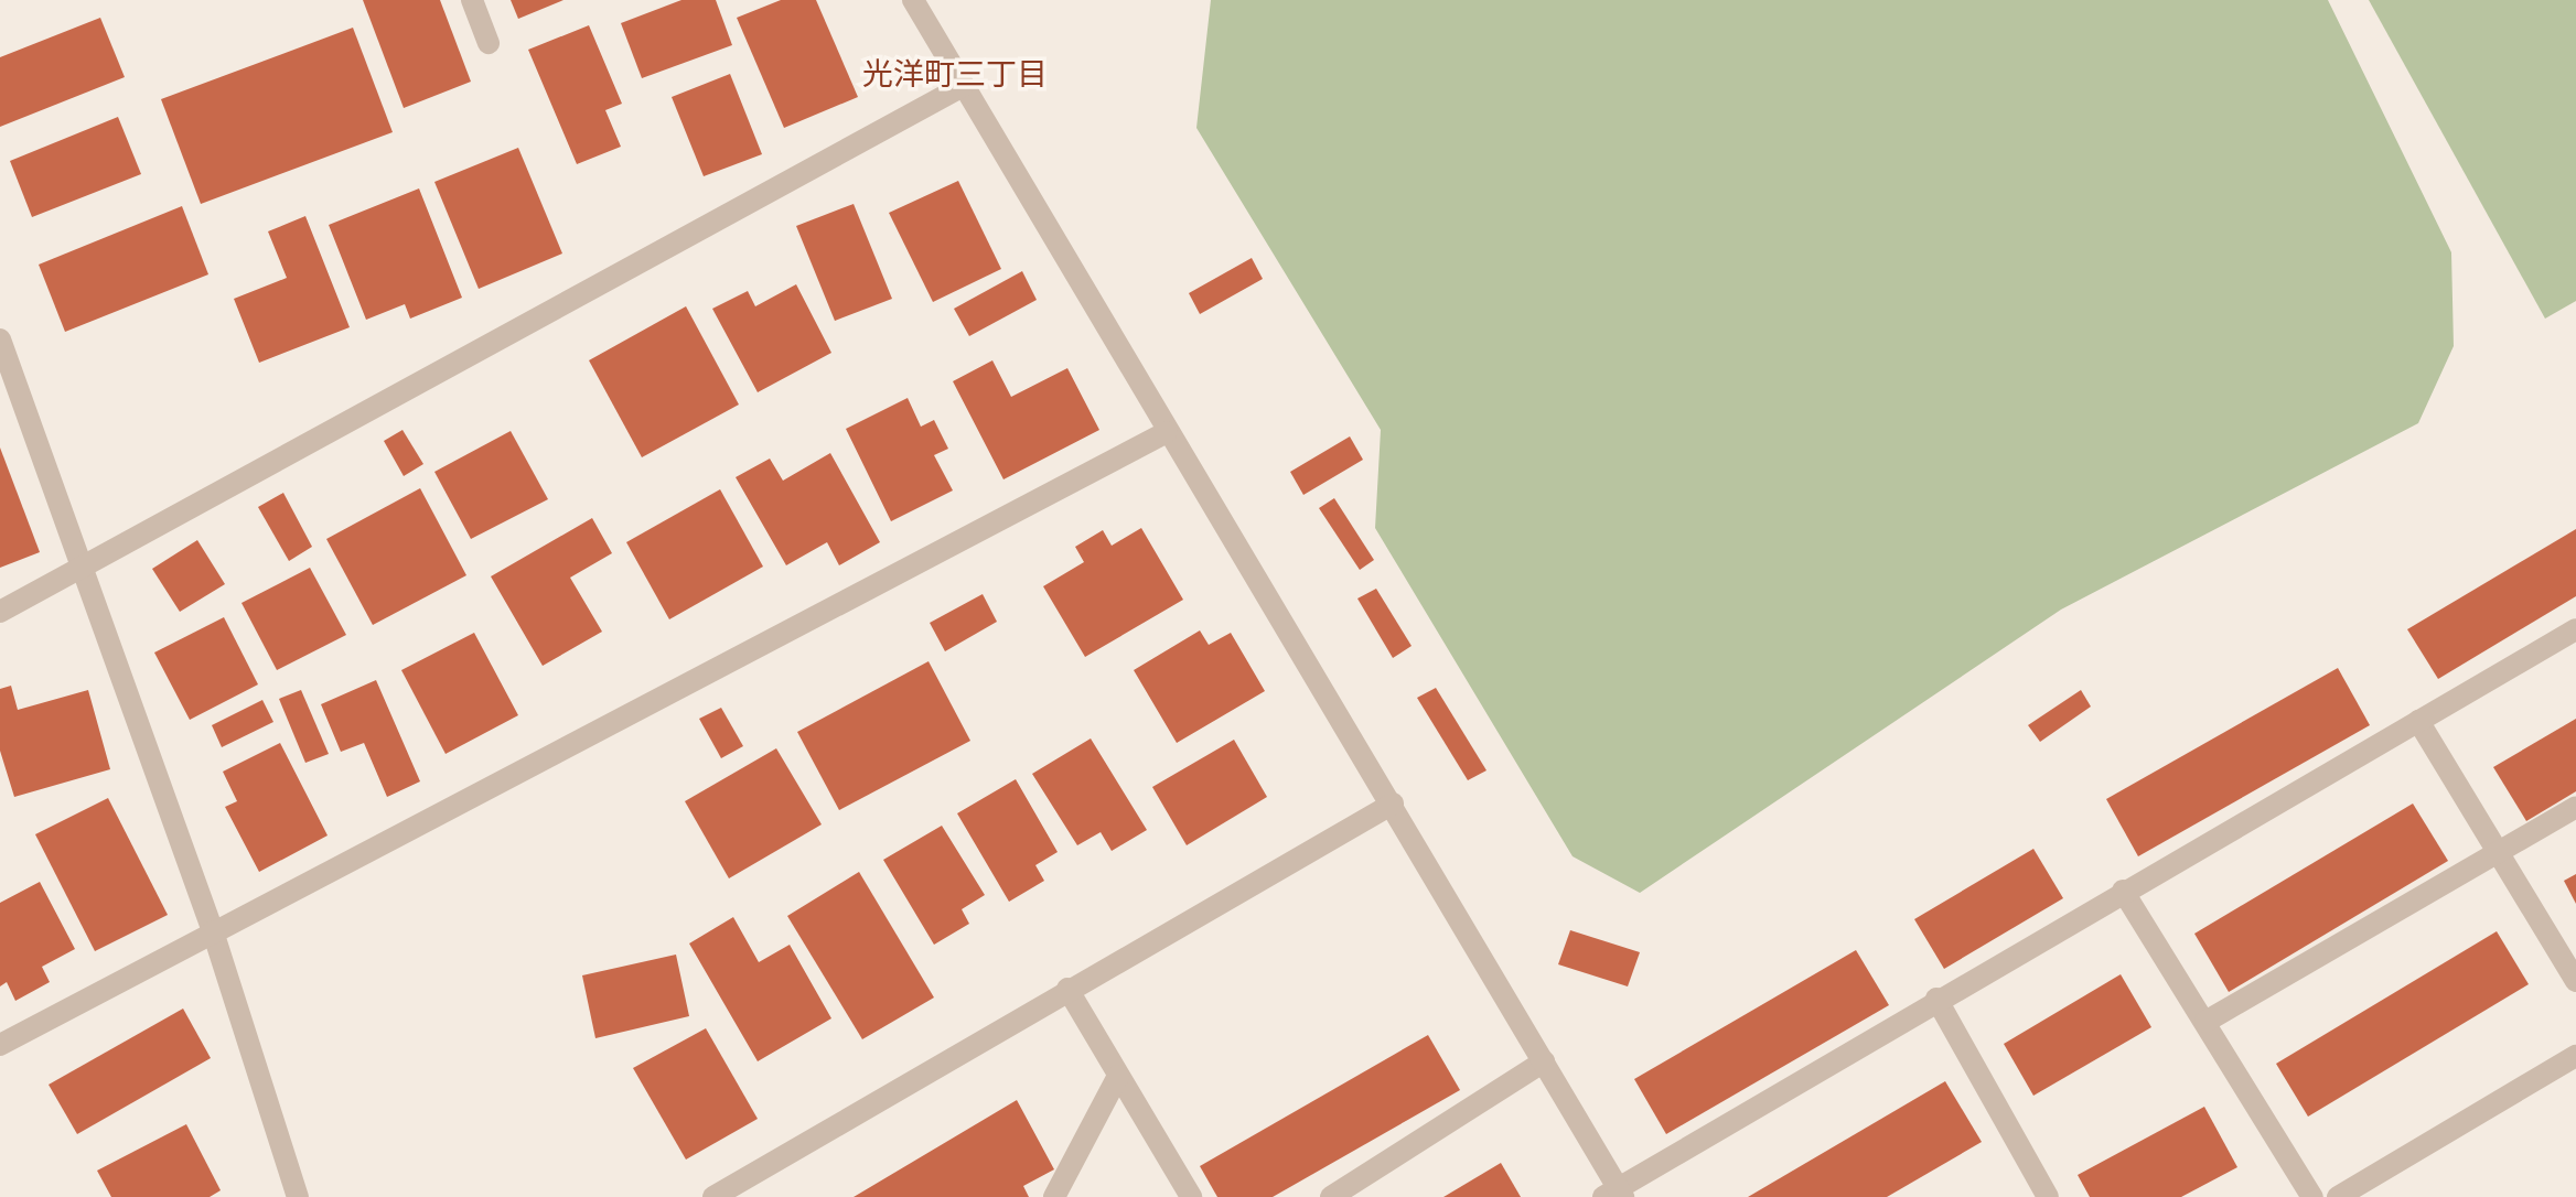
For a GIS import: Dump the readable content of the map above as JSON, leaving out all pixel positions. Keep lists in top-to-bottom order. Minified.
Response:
{"districts":["光洋町三丁目"]}
